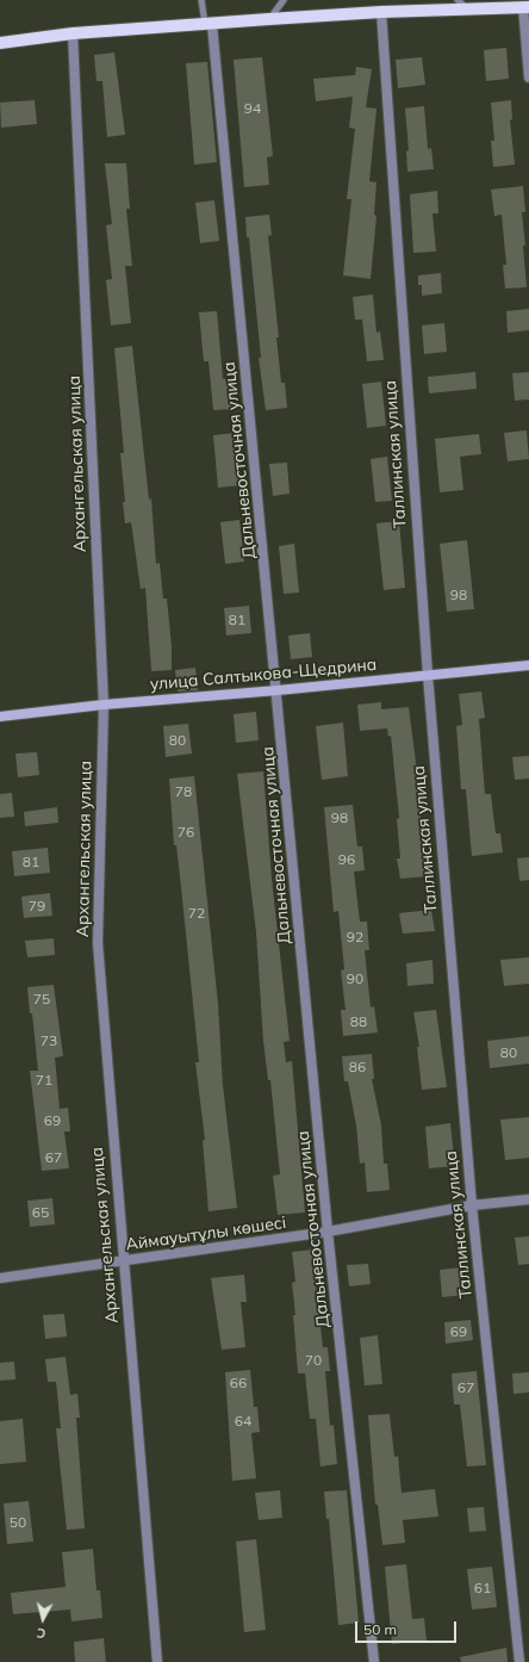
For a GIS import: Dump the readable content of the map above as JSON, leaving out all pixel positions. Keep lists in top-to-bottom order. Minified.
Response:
{"streets":{"street":["Таллинская улица","Дальневосточная улица","Архангельская улица","улица Салтыкова-Щедрина","Аймауытұлы көшесі"]},"crossings":[["Таллинская улица","улица Салтыкова-Щедрина"],["Таллинская улица","Аймауытұлы көшесі"],["Дальневосточная улица","улица Салтыкова-Щедрина"],["Дальневосточная улица","Аймауытұлы көшесі"],["Архангельская улица","улица Салтыкова-Щедрина"],["Архангельская улица","Аймауытұлы көшесі"]],"house_numbers":["94","98","81","80","78","98","76","96","81","79","72","92","90","75","88","73","80","86","71","69","67","65","69","70","66","67","64","50","61"],"scale_bar":"50 m","north":"bottom"}
